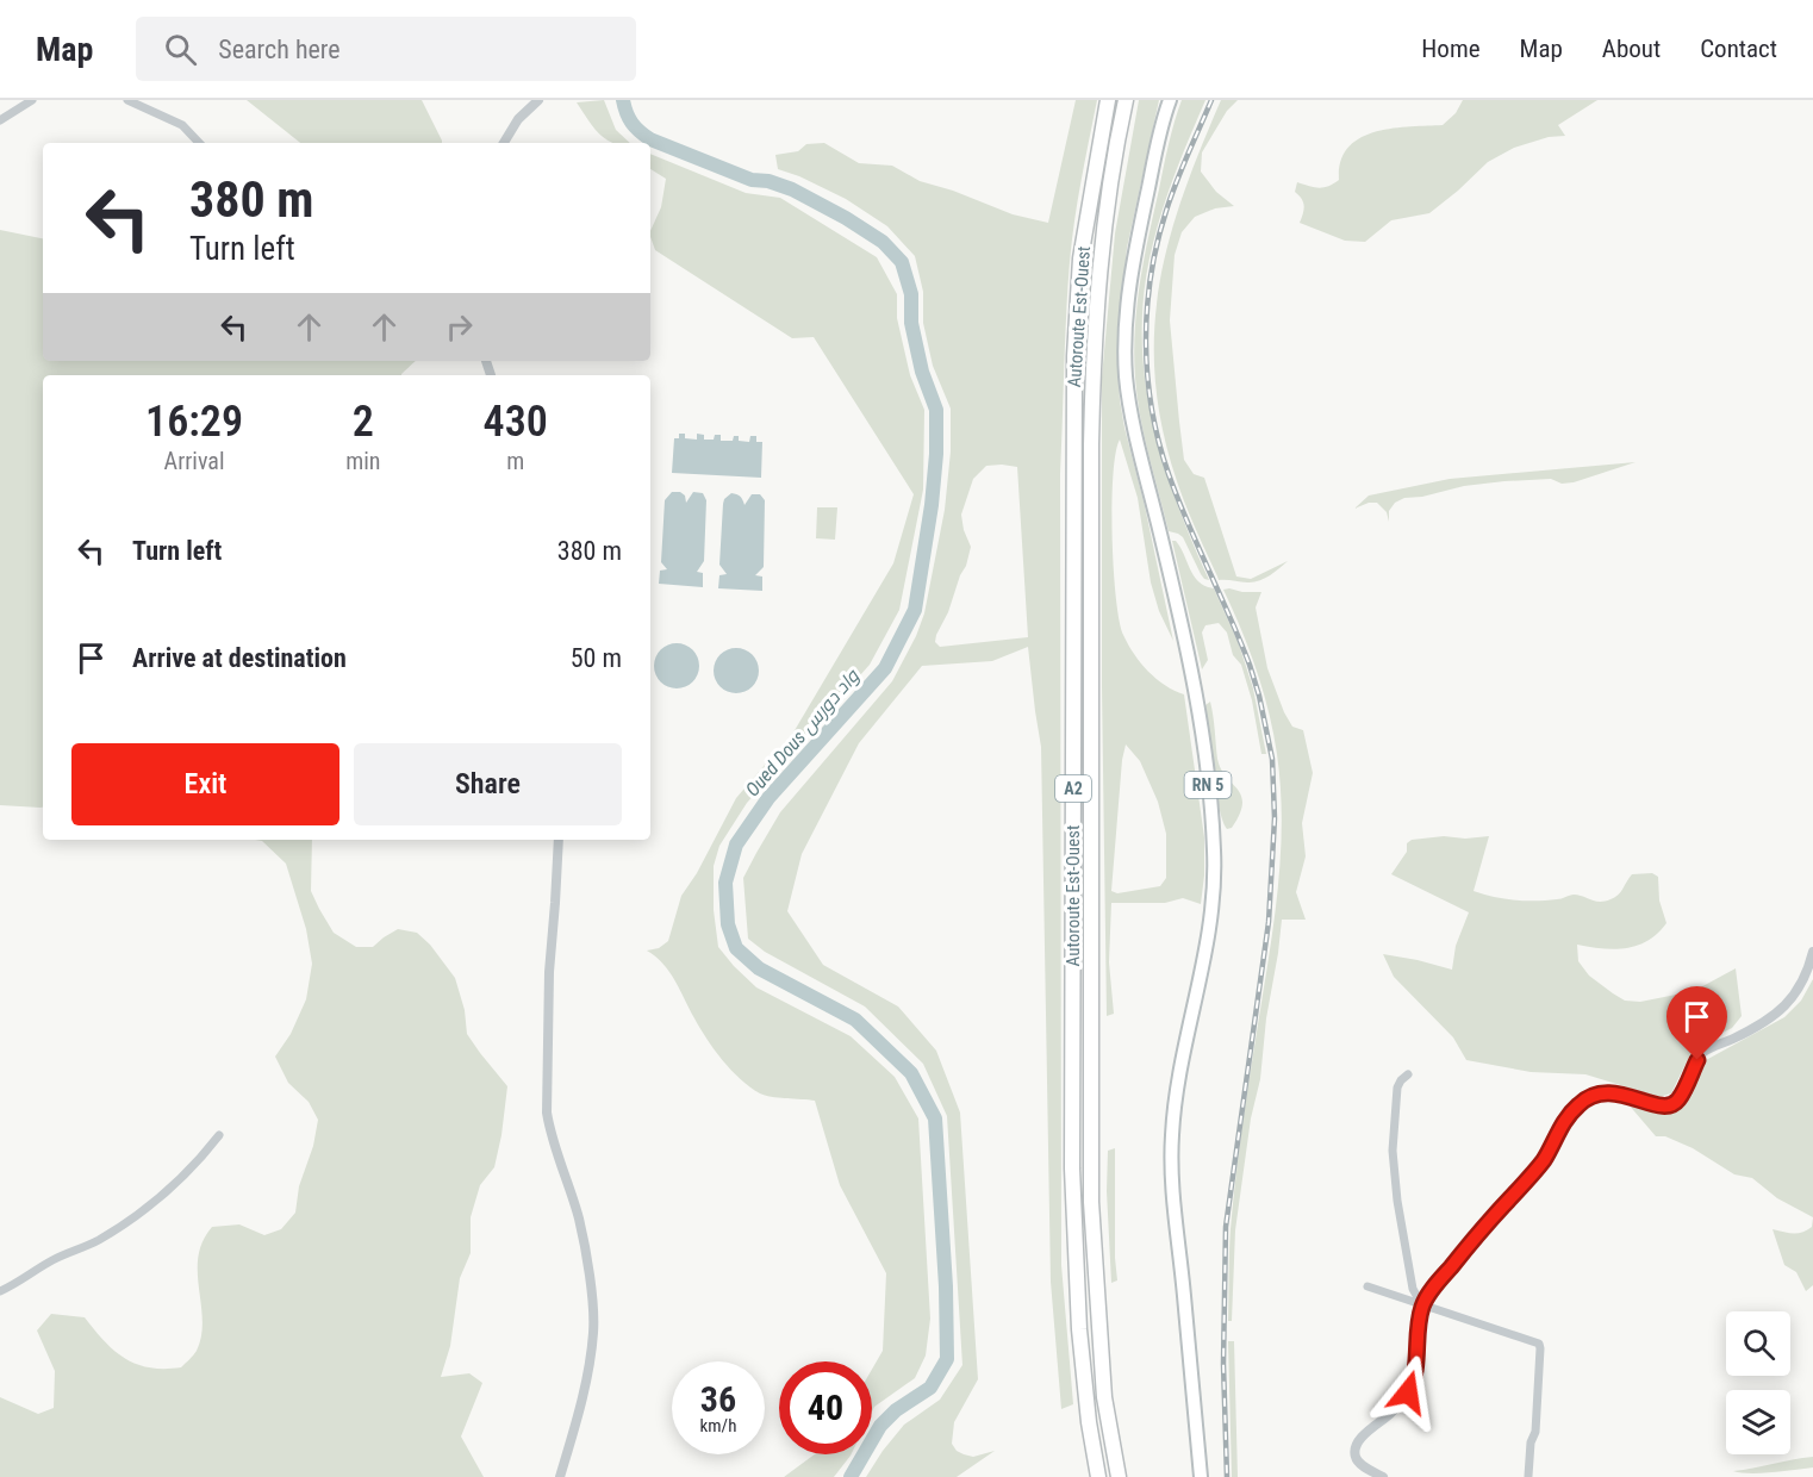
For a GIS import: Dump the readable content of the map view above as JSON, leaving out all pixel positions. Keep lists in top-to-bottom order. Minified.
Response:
{"streets":{"highway":["Autoroute Est-Ouest","A2"],"main road":["RN 5"]},"water":["Oued Dous واد دورس"],"page":{"header":"Map","search":"Search here","nav":["Home","Map","About","Contact"],"turn":["380 m","Turn left"],"eta":["16:29","Arrival","2","min","430","m"],"list":[{"name":"Turn left","value":"380 m"},{"name":"Arrive at destination","value":"50 m"}],"buttons":["Exit","Share"],"speed":"36 km/h","limit":"40"}}
